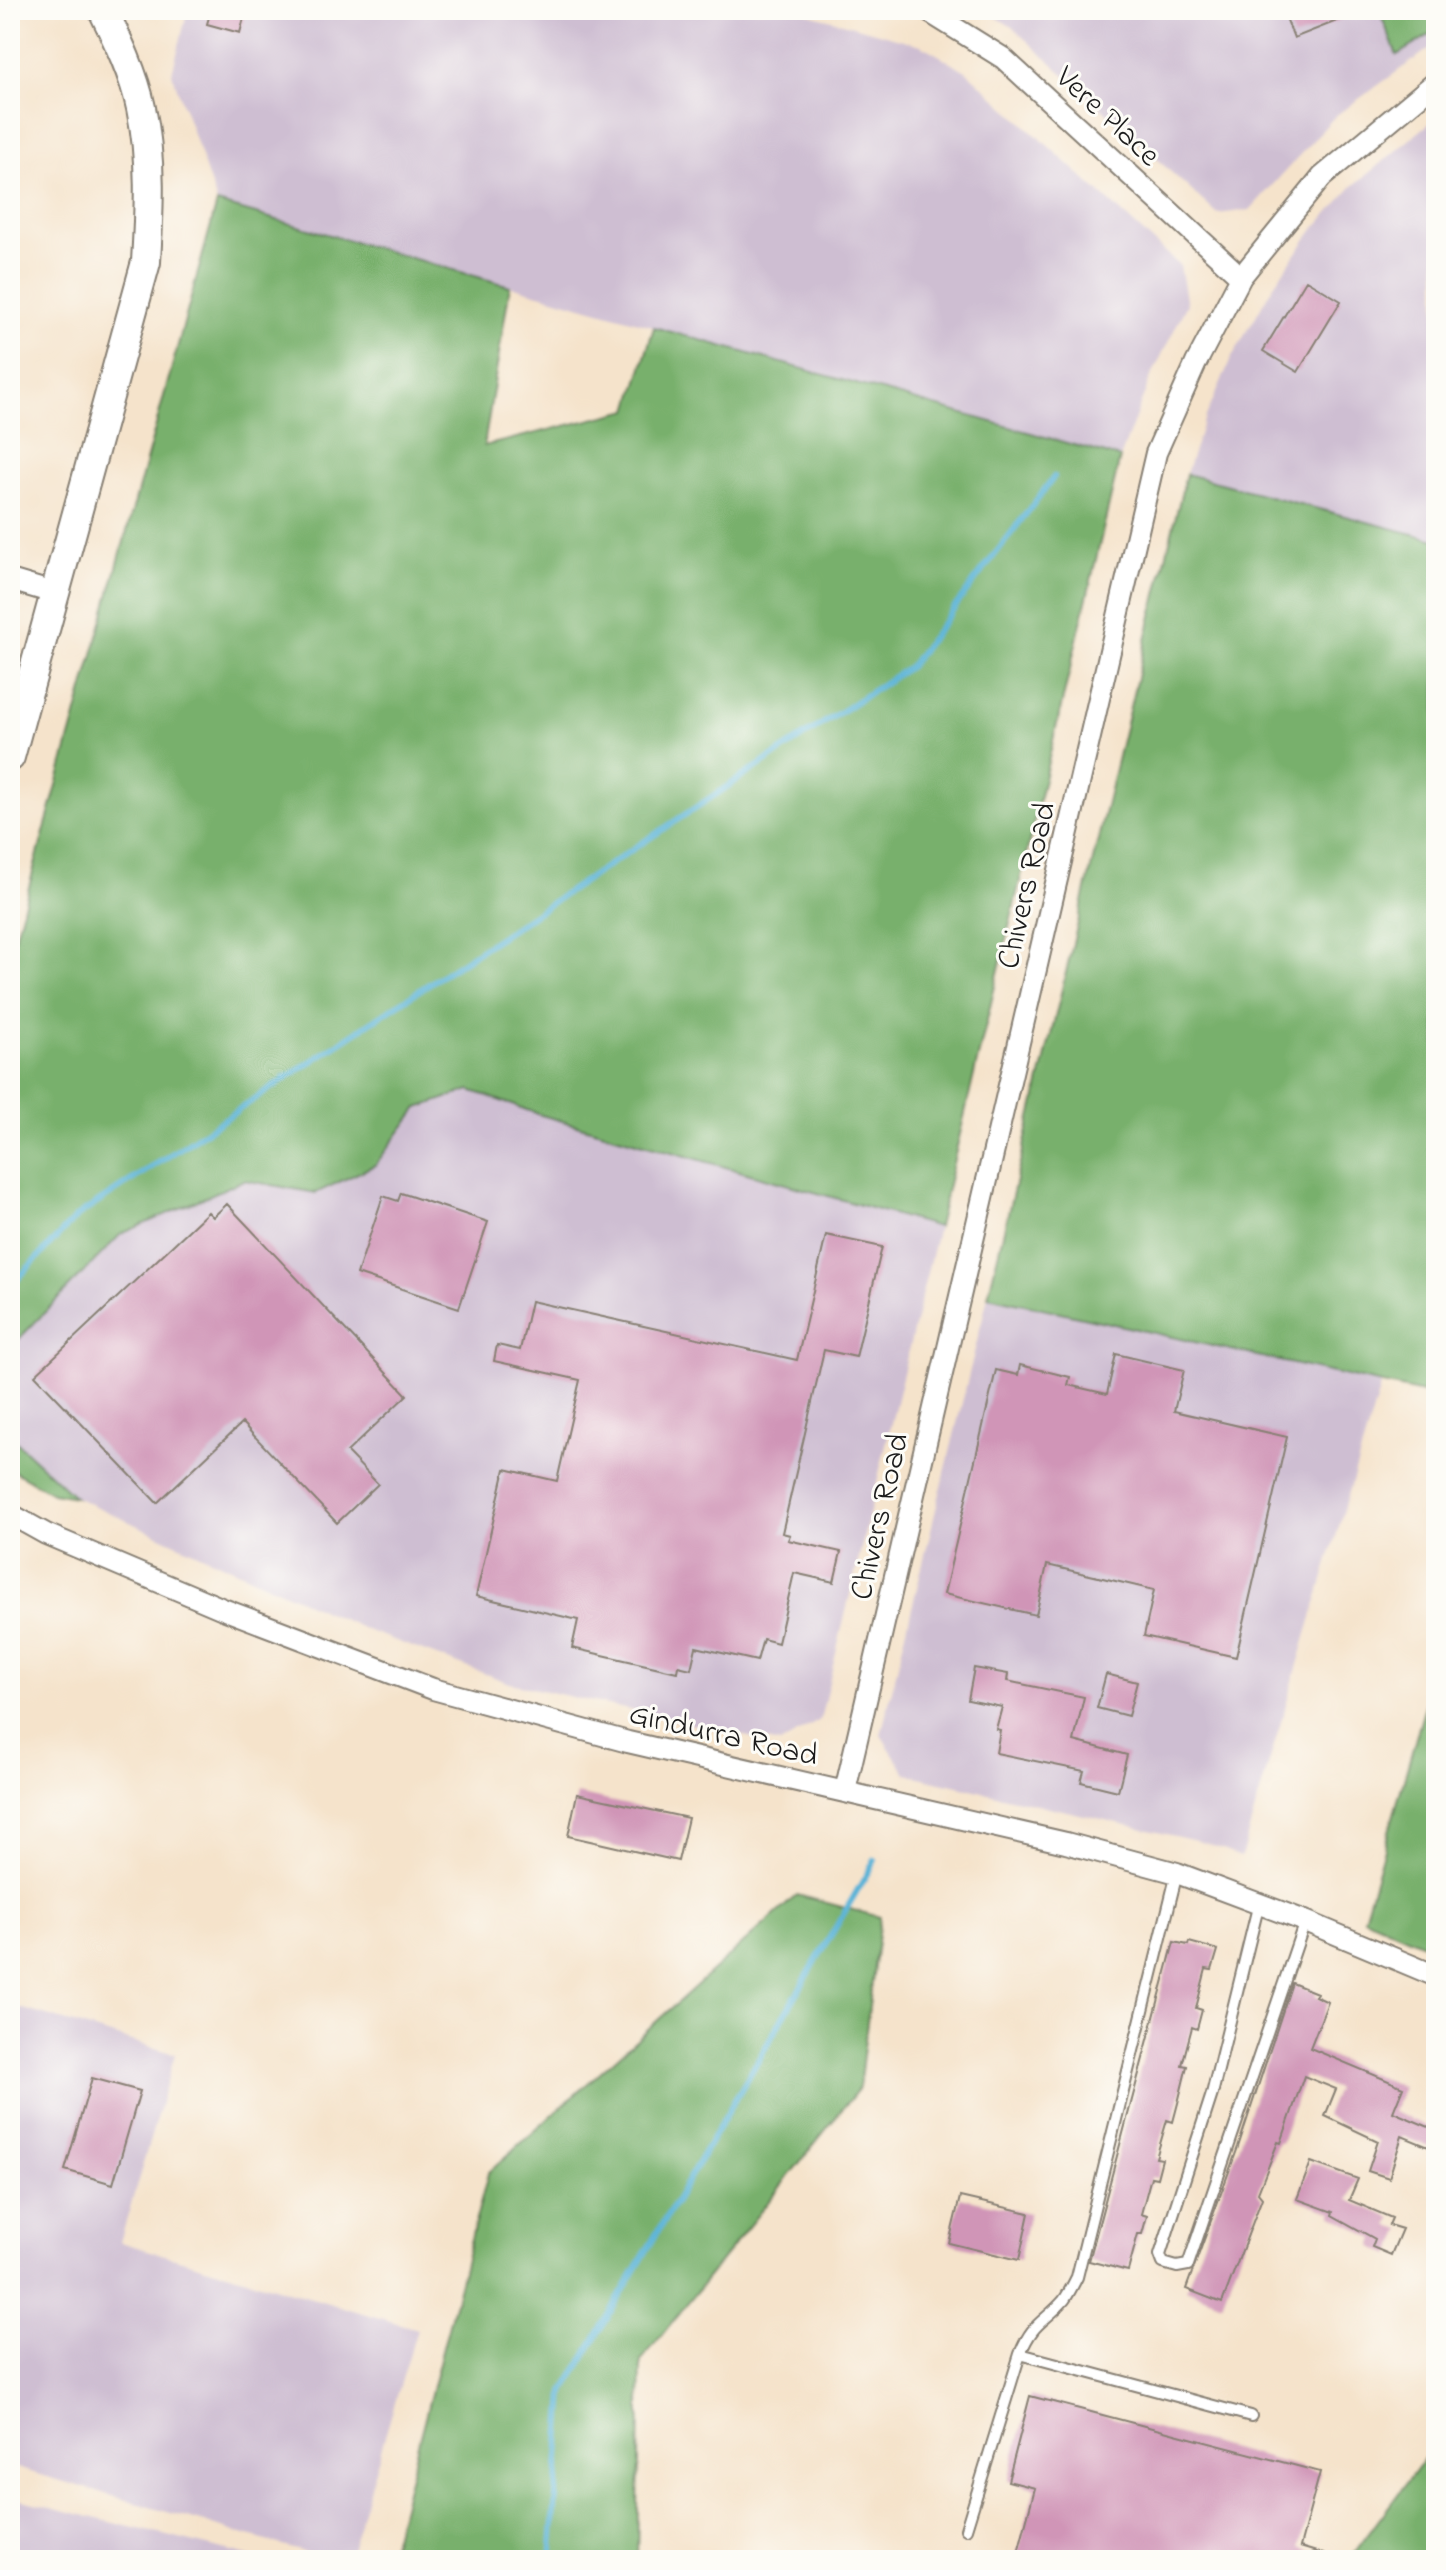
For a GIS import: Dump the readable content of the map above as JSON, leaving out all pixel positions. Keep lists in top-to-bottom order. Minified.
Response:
{"streets":{"street":["Vere Place","Chivers Road","Gindurra Road"]},"crossings":[["Vere Place","Chivers Road"],["Chivers Road","Gindurra Road"]]}
